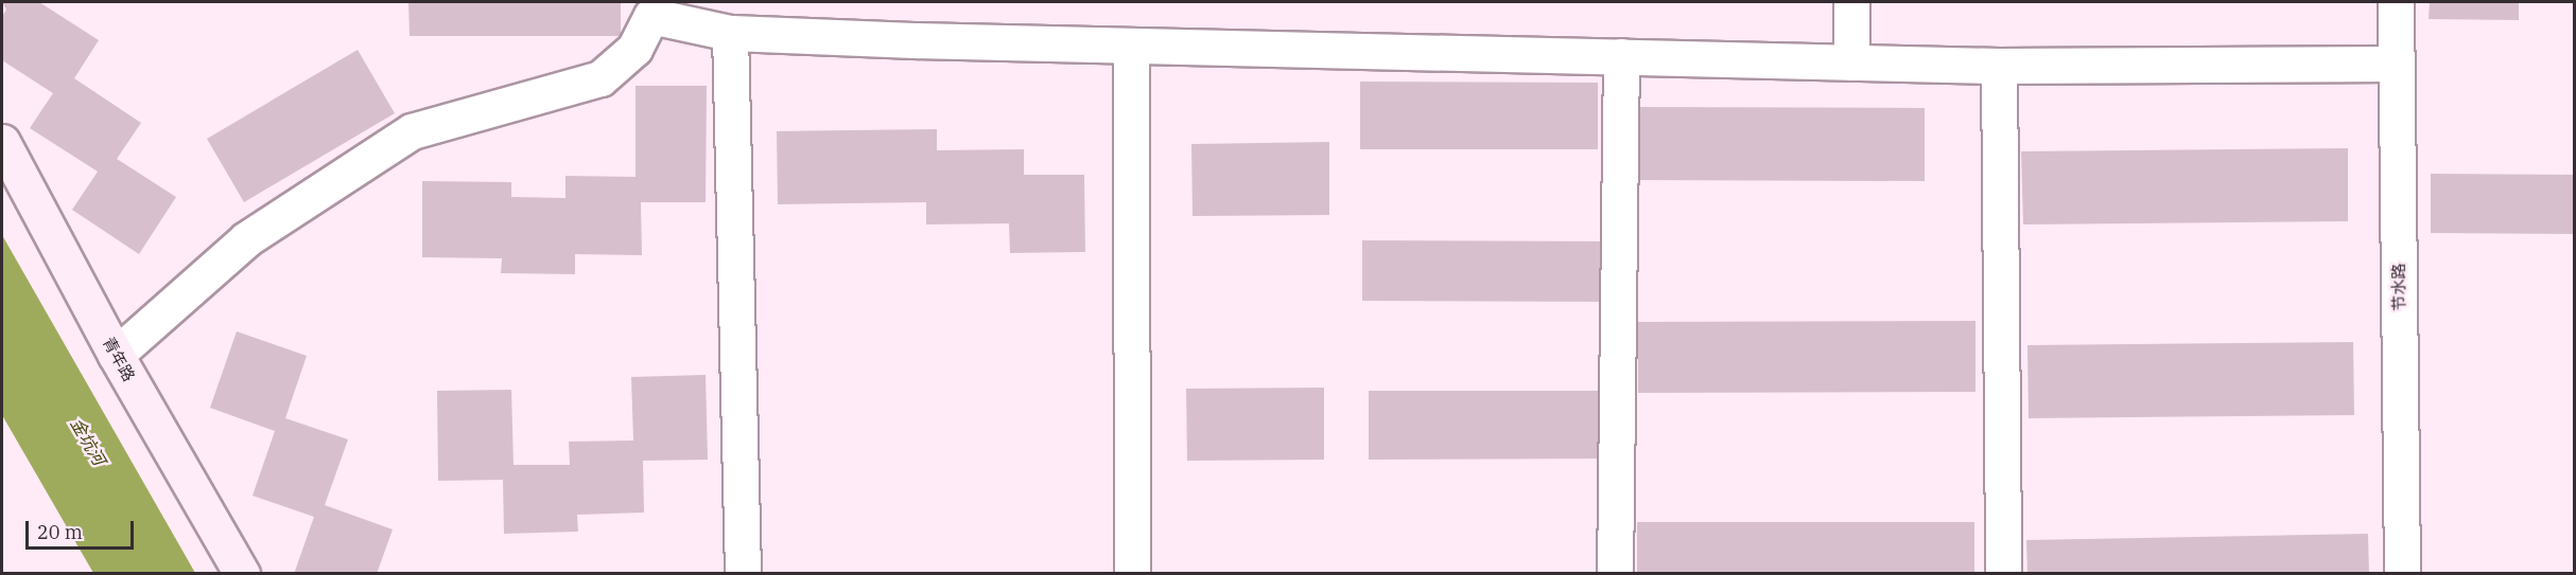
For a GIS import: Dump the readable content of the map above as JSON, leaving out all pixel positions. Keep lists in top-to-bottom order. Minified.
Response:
{"streets":{"street":["节水路","青年路"]},"water":["金坑河"],"scale_bar":"20 m"}
